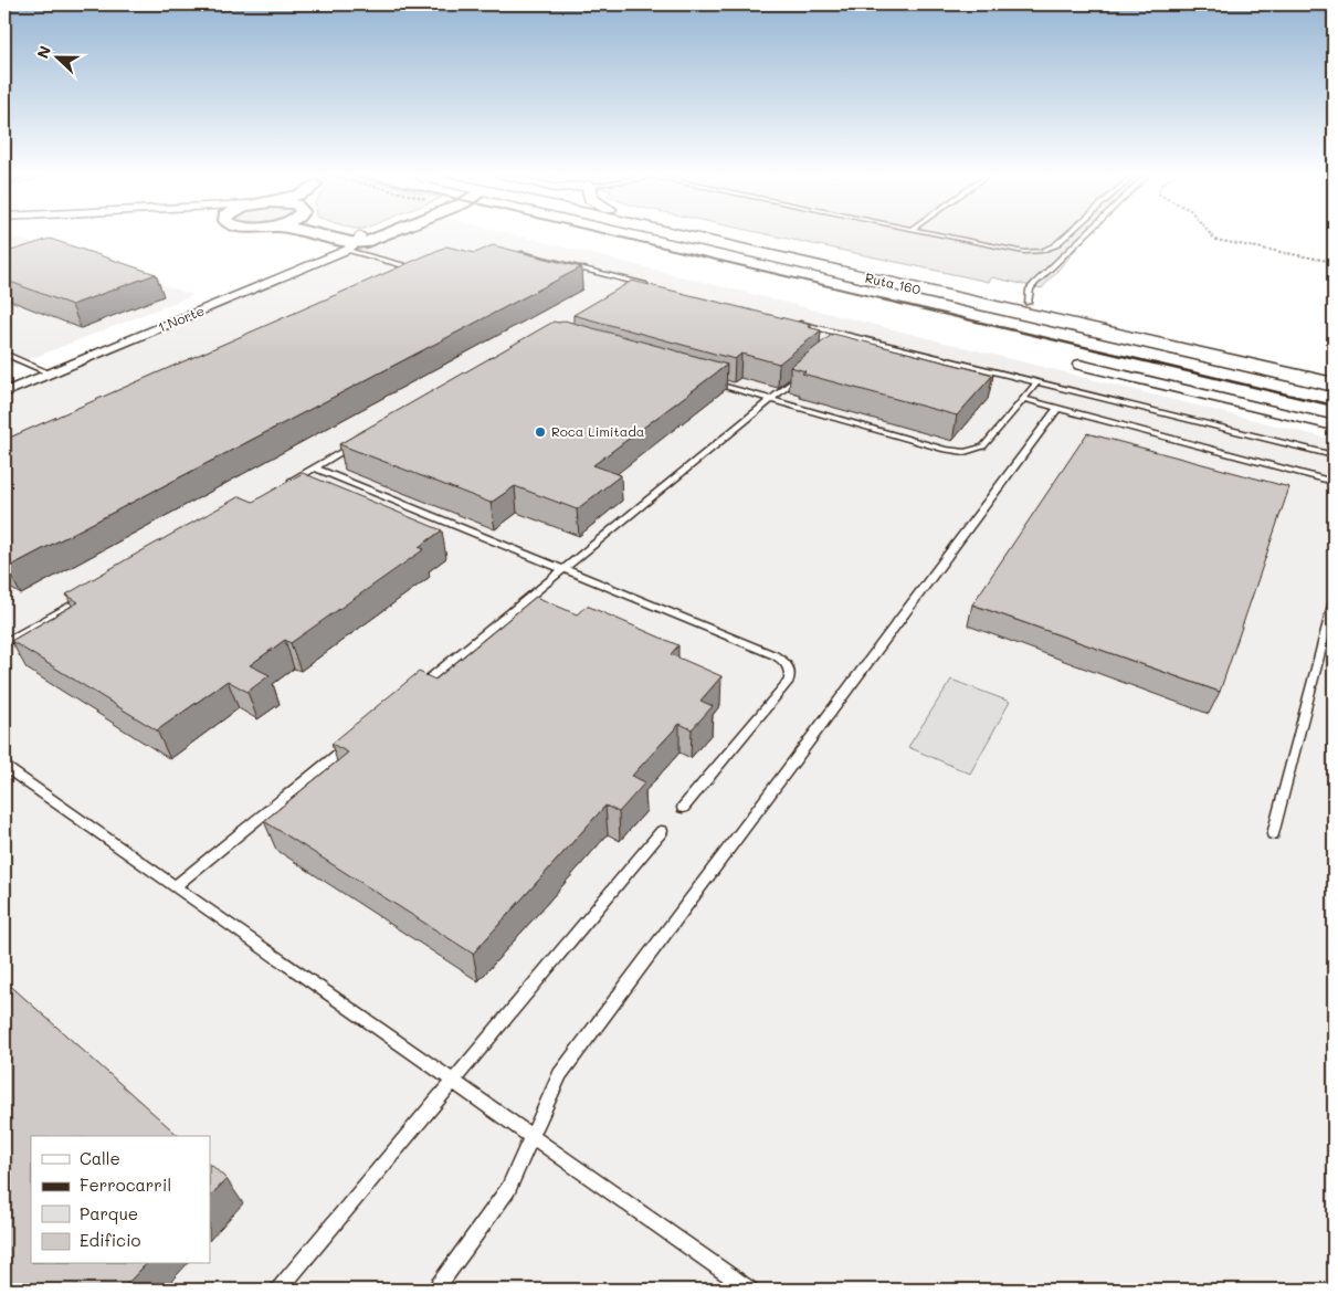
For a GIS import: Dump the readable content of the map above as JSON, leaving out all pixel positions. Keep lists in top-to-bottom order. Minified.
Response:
{"streets":{"highway":["Ruta 160"],"street":["1 Norte"]},"places":["Roca Limitada"],"legend":["Calle","Ferrocarril","Parque","Edificio"],"north":"left"}
